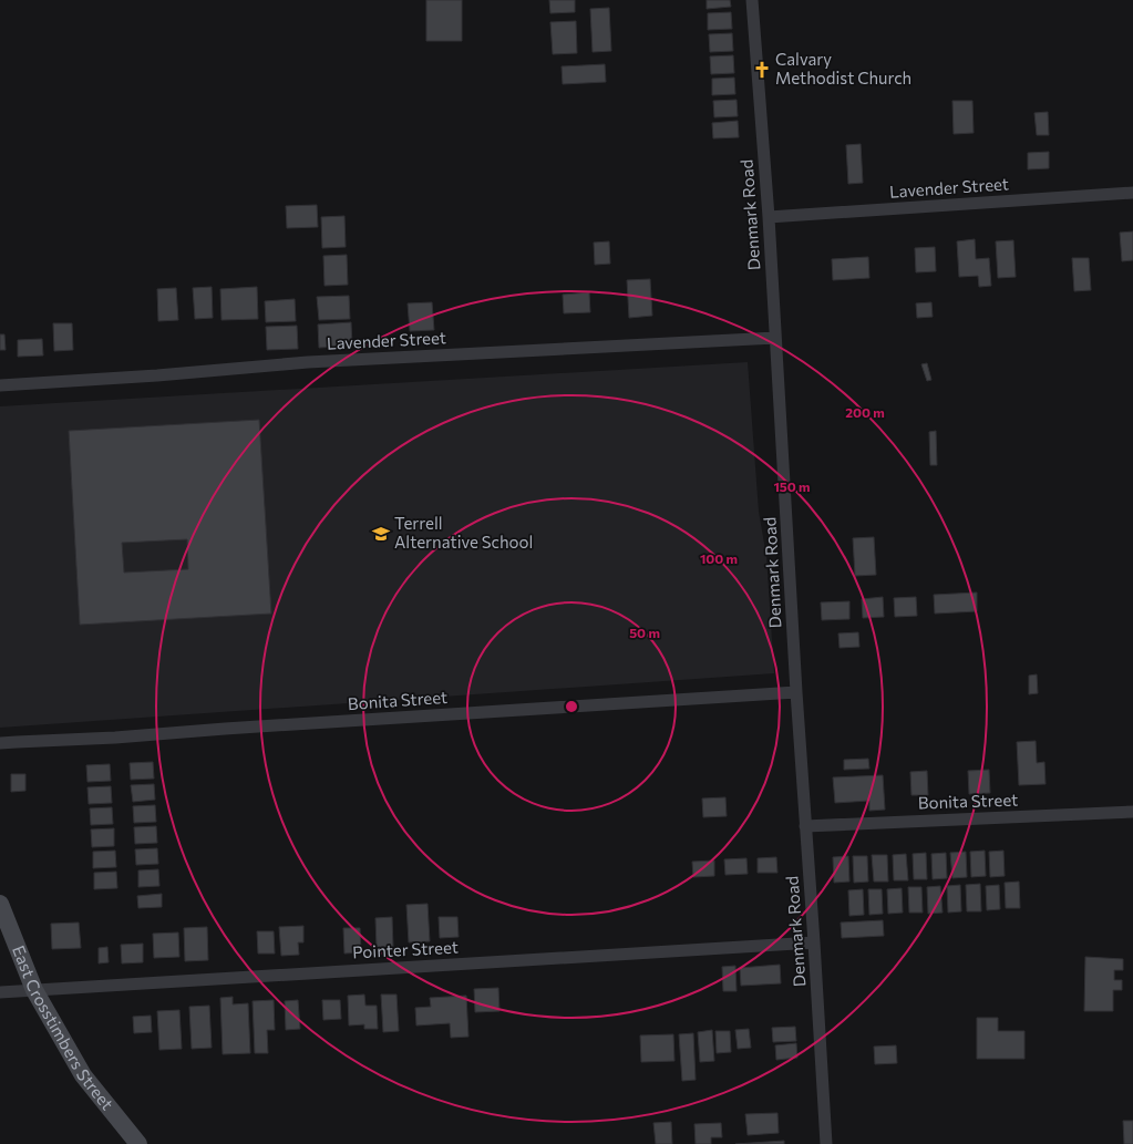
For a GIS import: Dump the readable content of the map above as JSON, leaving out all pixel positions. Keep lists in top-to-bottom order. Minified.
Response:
{"streets":{"main road":["East Crosstimbers Street"],"street":["Lavender Street","Denmark Road","Bonita Street","Pointer Street"]},"crossings":[["Lavender Street","Denmark Road"],["Denmark Road","Bonita Street"],["Denmark Road","Pointer Street"],["Pointer Street","East Crosstimbers Street"]],"places":{"church":["Calvary Methodist Church"],"school or university":["Terrell Alternative School"]},"rings":["200 m","150 m","100 m","50 m"]}
